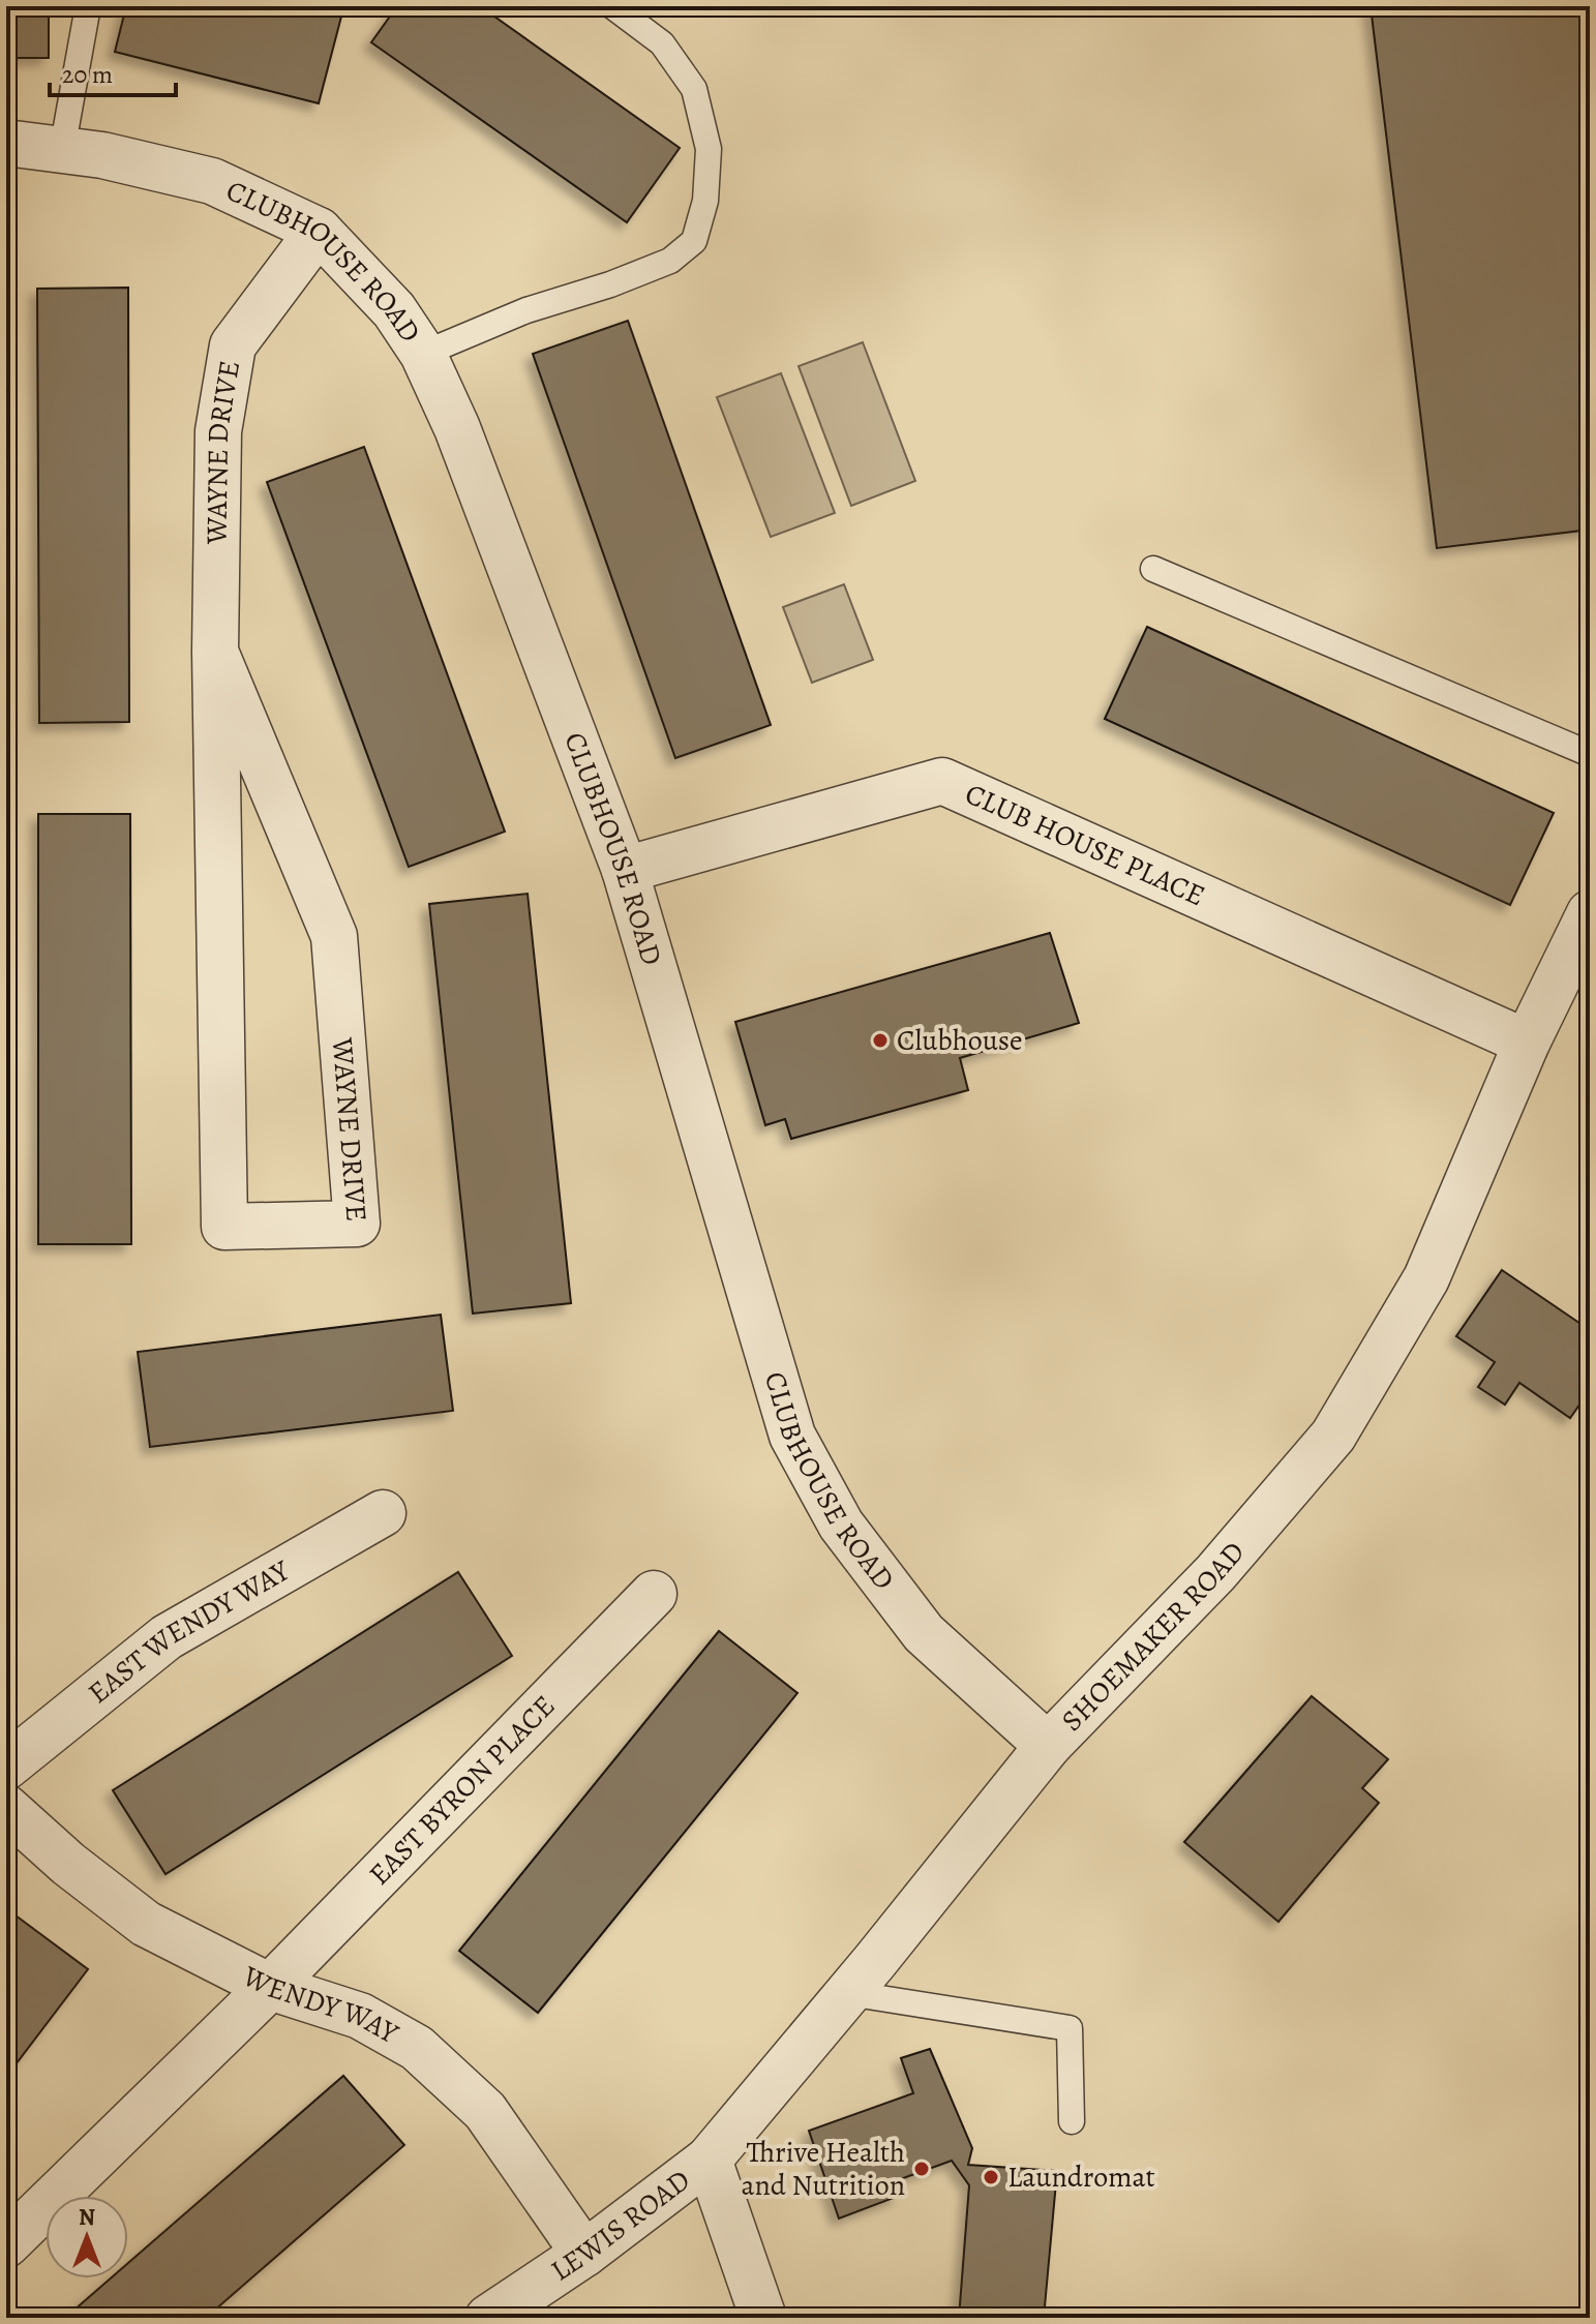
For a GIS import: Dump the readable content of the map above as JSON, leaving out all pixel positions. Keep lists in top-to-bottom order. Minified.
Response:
{"streets":{"street":["CLUBHOUSE ROAD","WAYNE DRIVE","CLUB HOUSE PLACE","EAST WENDY WAY","SHOEMAKER ROAD","EAST BYRON PLACE","WENDY WAY","LEWIS ROAD"]},"crossings":[["CLUBHOUSE ROAD","WAYNE DRIVE"],["CLUBHOUSE ROAD","CLUB HOUSE PLACE"],["CLUBHOUSE ROAD","SHOEMAKER ROAD"],["CLUB HOUSE PLACE","SHOEMAKER ROAD"],["SHOEMAKER ROAD","LEWIS ROAD"],["EAST BYRON PLACE","WENDY WAY"],["WENDY WAY","LEWIS ROAD"]],"places":["Clubhouse","Thrive Health and Nutrition","Laundromat"],"scale_bar":"20 m","north":"top"}
